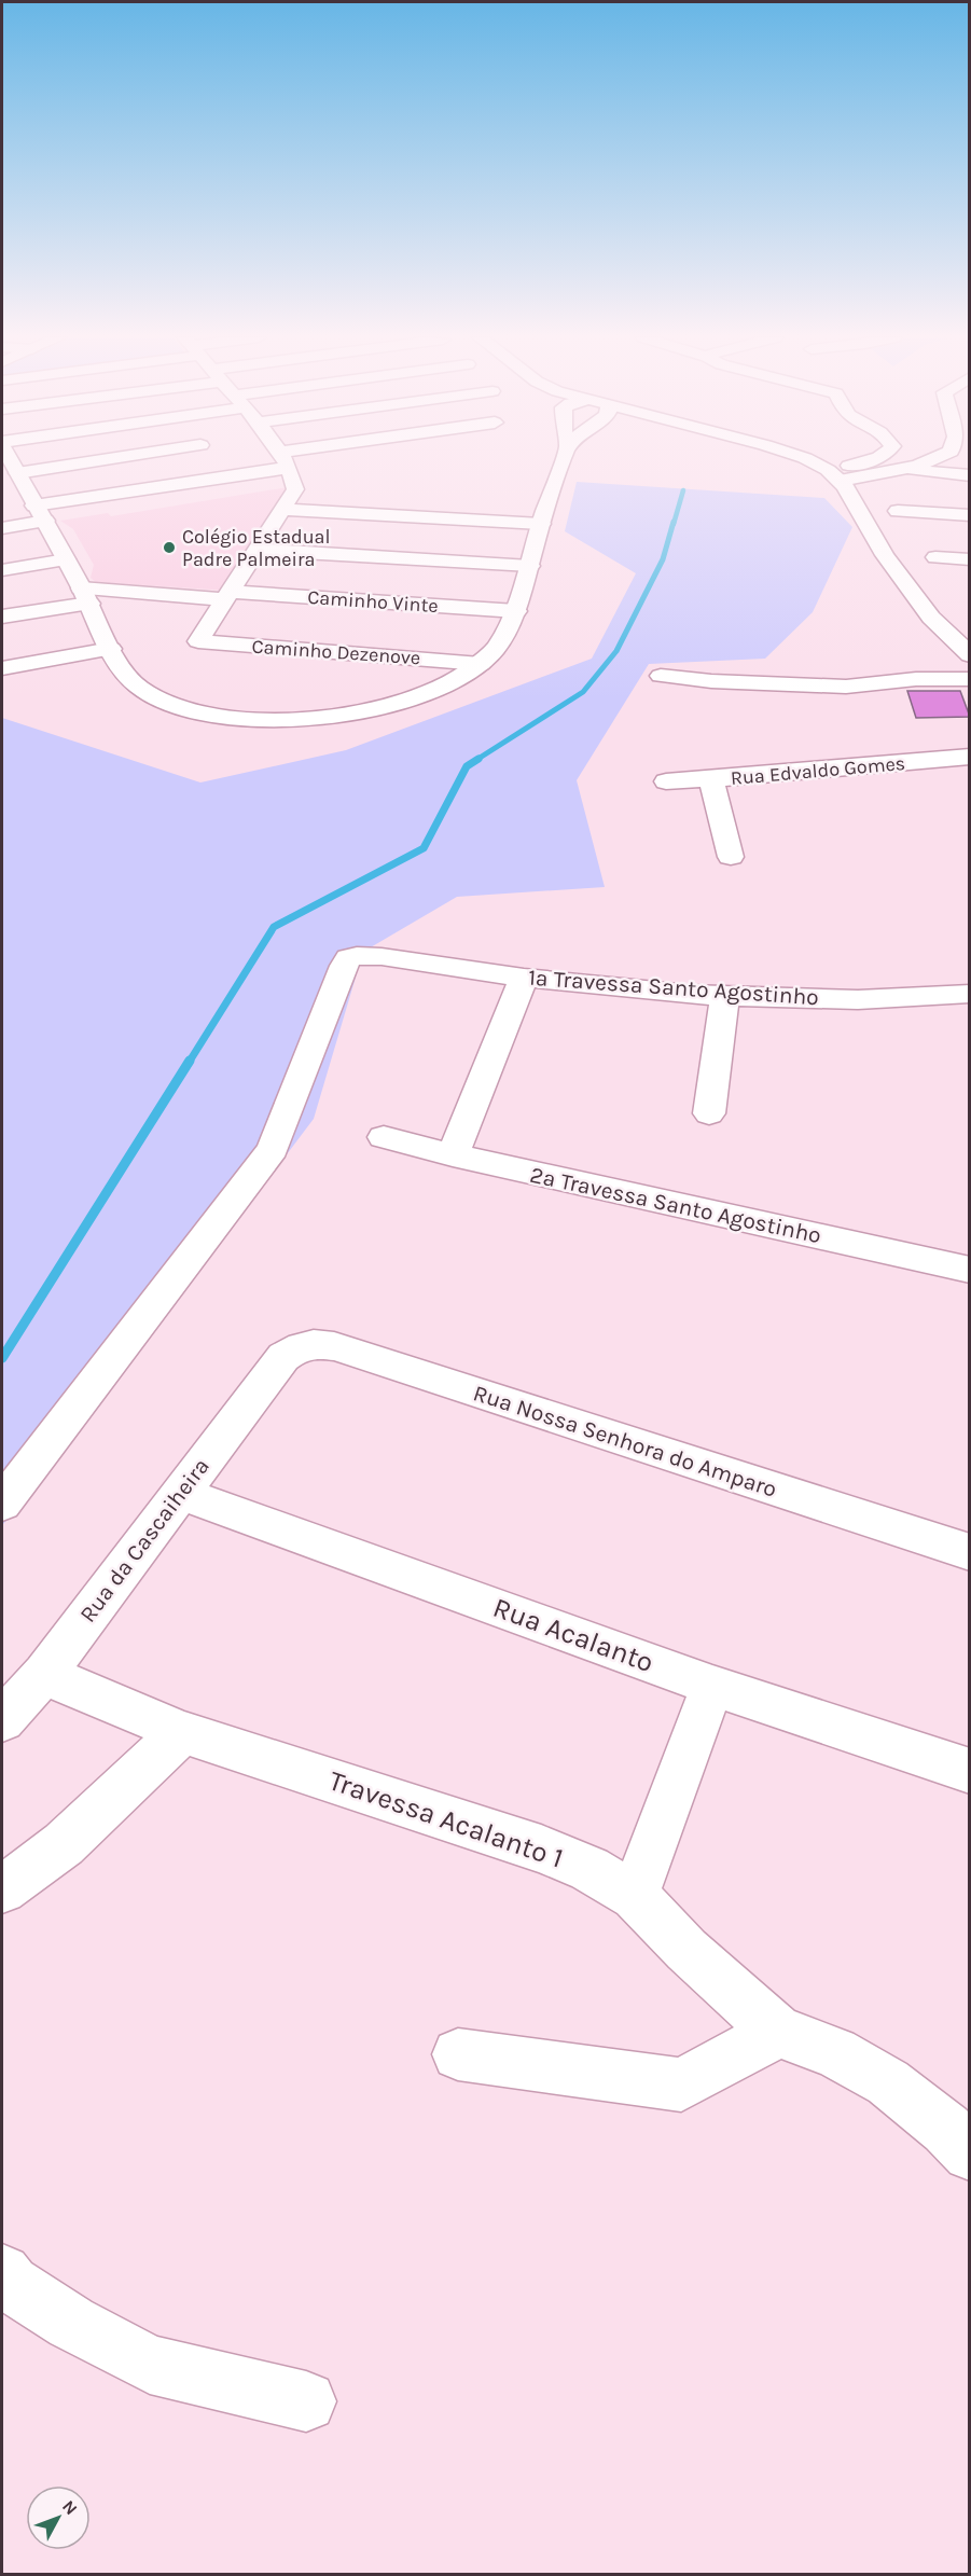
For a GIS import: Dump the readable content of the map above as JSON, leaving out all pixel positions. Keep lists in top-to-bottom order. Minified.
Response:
{"streets":{"street":["Caminho Vinte","Caminho Dezenove","Rua Edvaldo Gomes","1ª Travessa Santo Agostinho","2ª Travessa Santo Agostinho","Rua Nossa Senhora do Amparo","Rua da Cascaiheira","Rua Acalanto","Travessa Acalanto 1"]},"crossings":[["Caminho Vinte","Caminho Dezenove"],["Rua Nossa Senhora do Amparo","Rua da Cascaiheira"],["Rua da Cascaiheira","Rua Acalanto"],["Rua da Cascaiheira","Travessa Acalanto 1"]],"places":["Colégio Estadual Padre Palmeira"],"north":"top right"}
